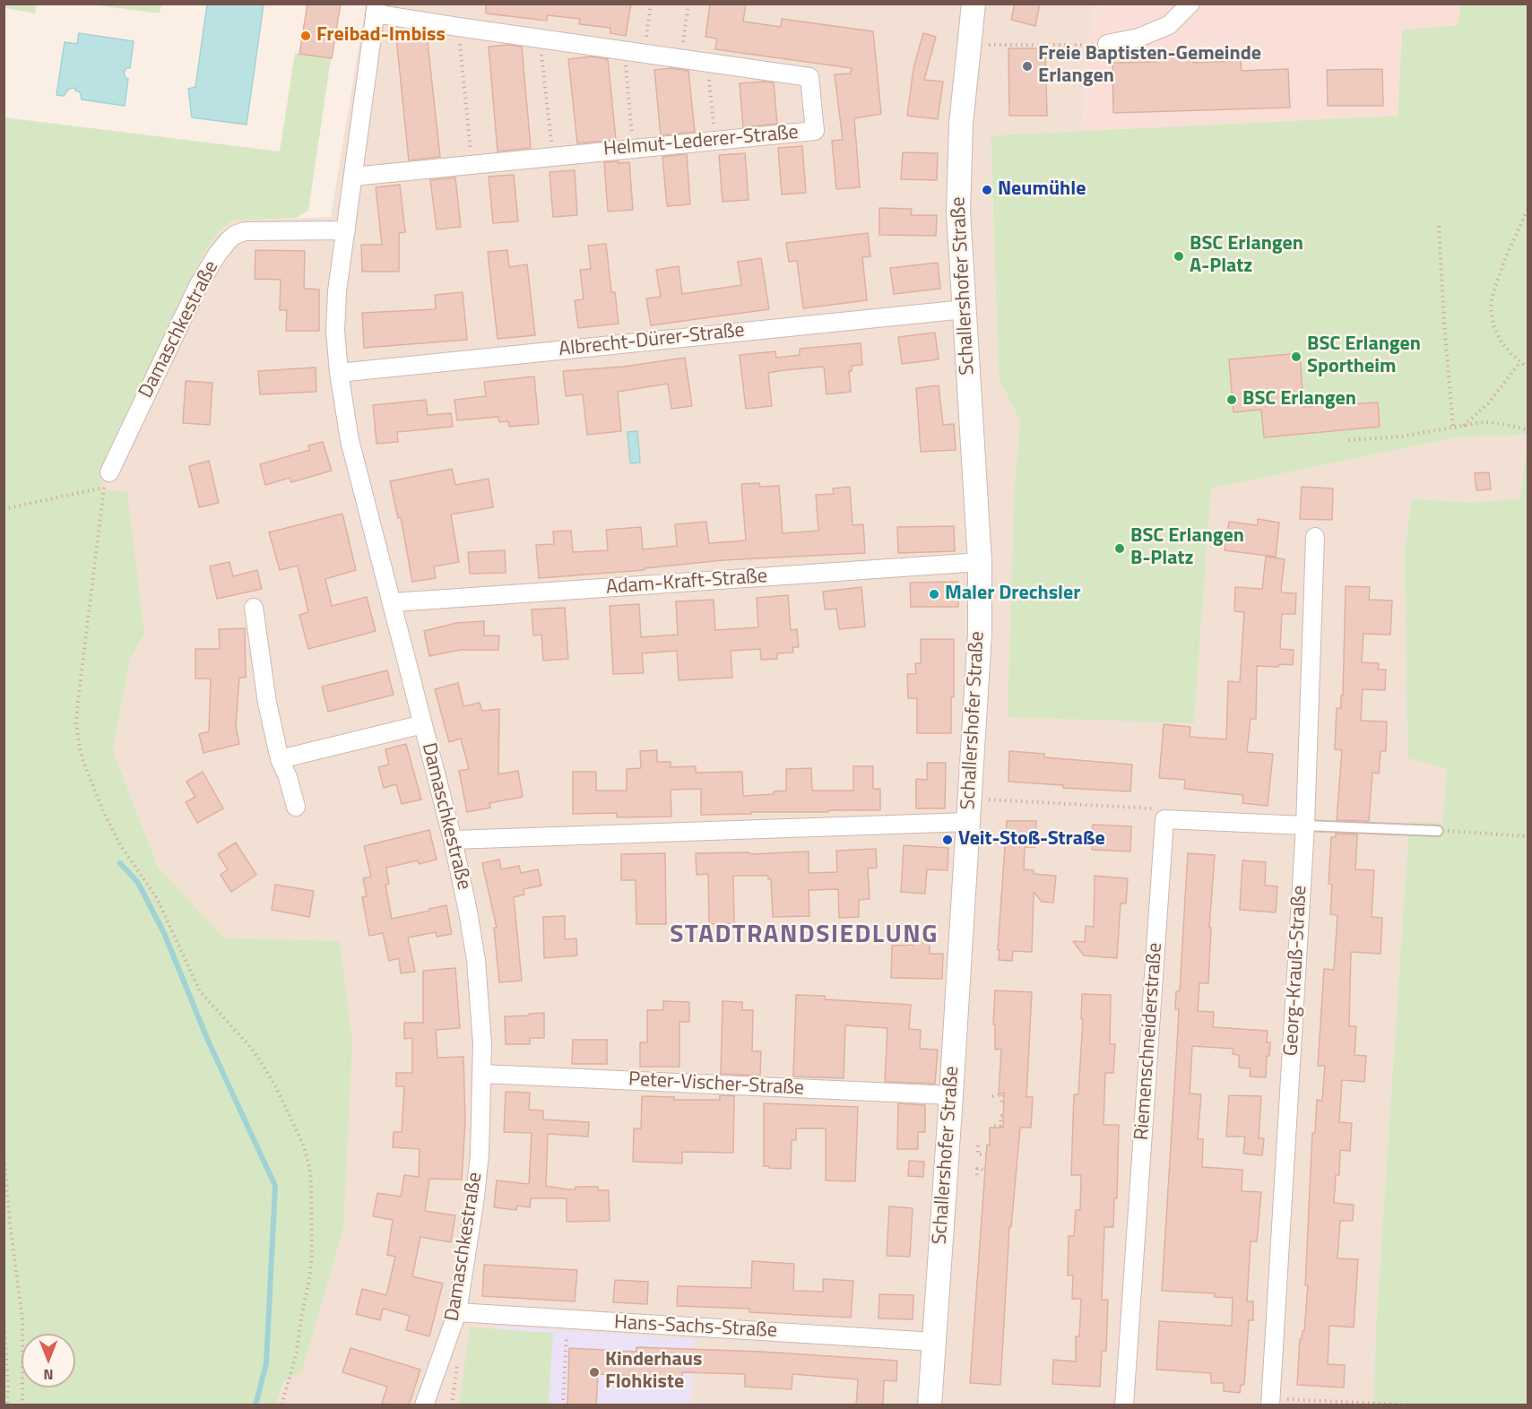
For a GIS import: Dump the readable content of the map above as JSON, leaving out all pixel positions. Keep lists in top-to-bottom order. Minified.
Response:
{"streets":{"street":["Helmut-Lederer-Straße","Schallershofer Straße","Damaschkestraße","Albrecht-Dürer-Straße","Adam-Kraft-Straße","Georg-Krauß-Straße","Riemenschneiderstraße","Peter-Vischer-Straße","Hans-Sachs-Straße"]},"crossings":[["Helmut-Lederer-Straße","Damaschkestraße"],["Schallershofer Straße","Albrecht-Dürer-Straße"],["Schallershofer Straße","Adam-Kraft-Straße"],["Schallershofer Straße","Peter-Vischer-Straße"],["Schallershofer Straße","Hans-Sachs-Straße"],["Damaschkestraße","Albrecht-Dürer-Straße"],["Damaschkestraße","Adam-Kraft-Straße"],["Damaschkestraße","Peter-Vischer-Straße"],["Damaschkestraße","Hans-Sachs-Straße"],["Georg-Krauß-Straße","Riemenschneiderstraße"]],"districts":["STADTRANDSIEDLUNG"],"places":["Freibad-Imbiss","Freie Baptisten-Gemeinde Erlangen","Neumühle","BSC Erlangen A-Platz","BSC Erlangen Sportheim","BSC Erlangen","BSC Erlangen B-Platz","Maler Drechsler","Veit-Stoß-Straße","Kinderhaus Flohkiste"],"north":"bottom"}
